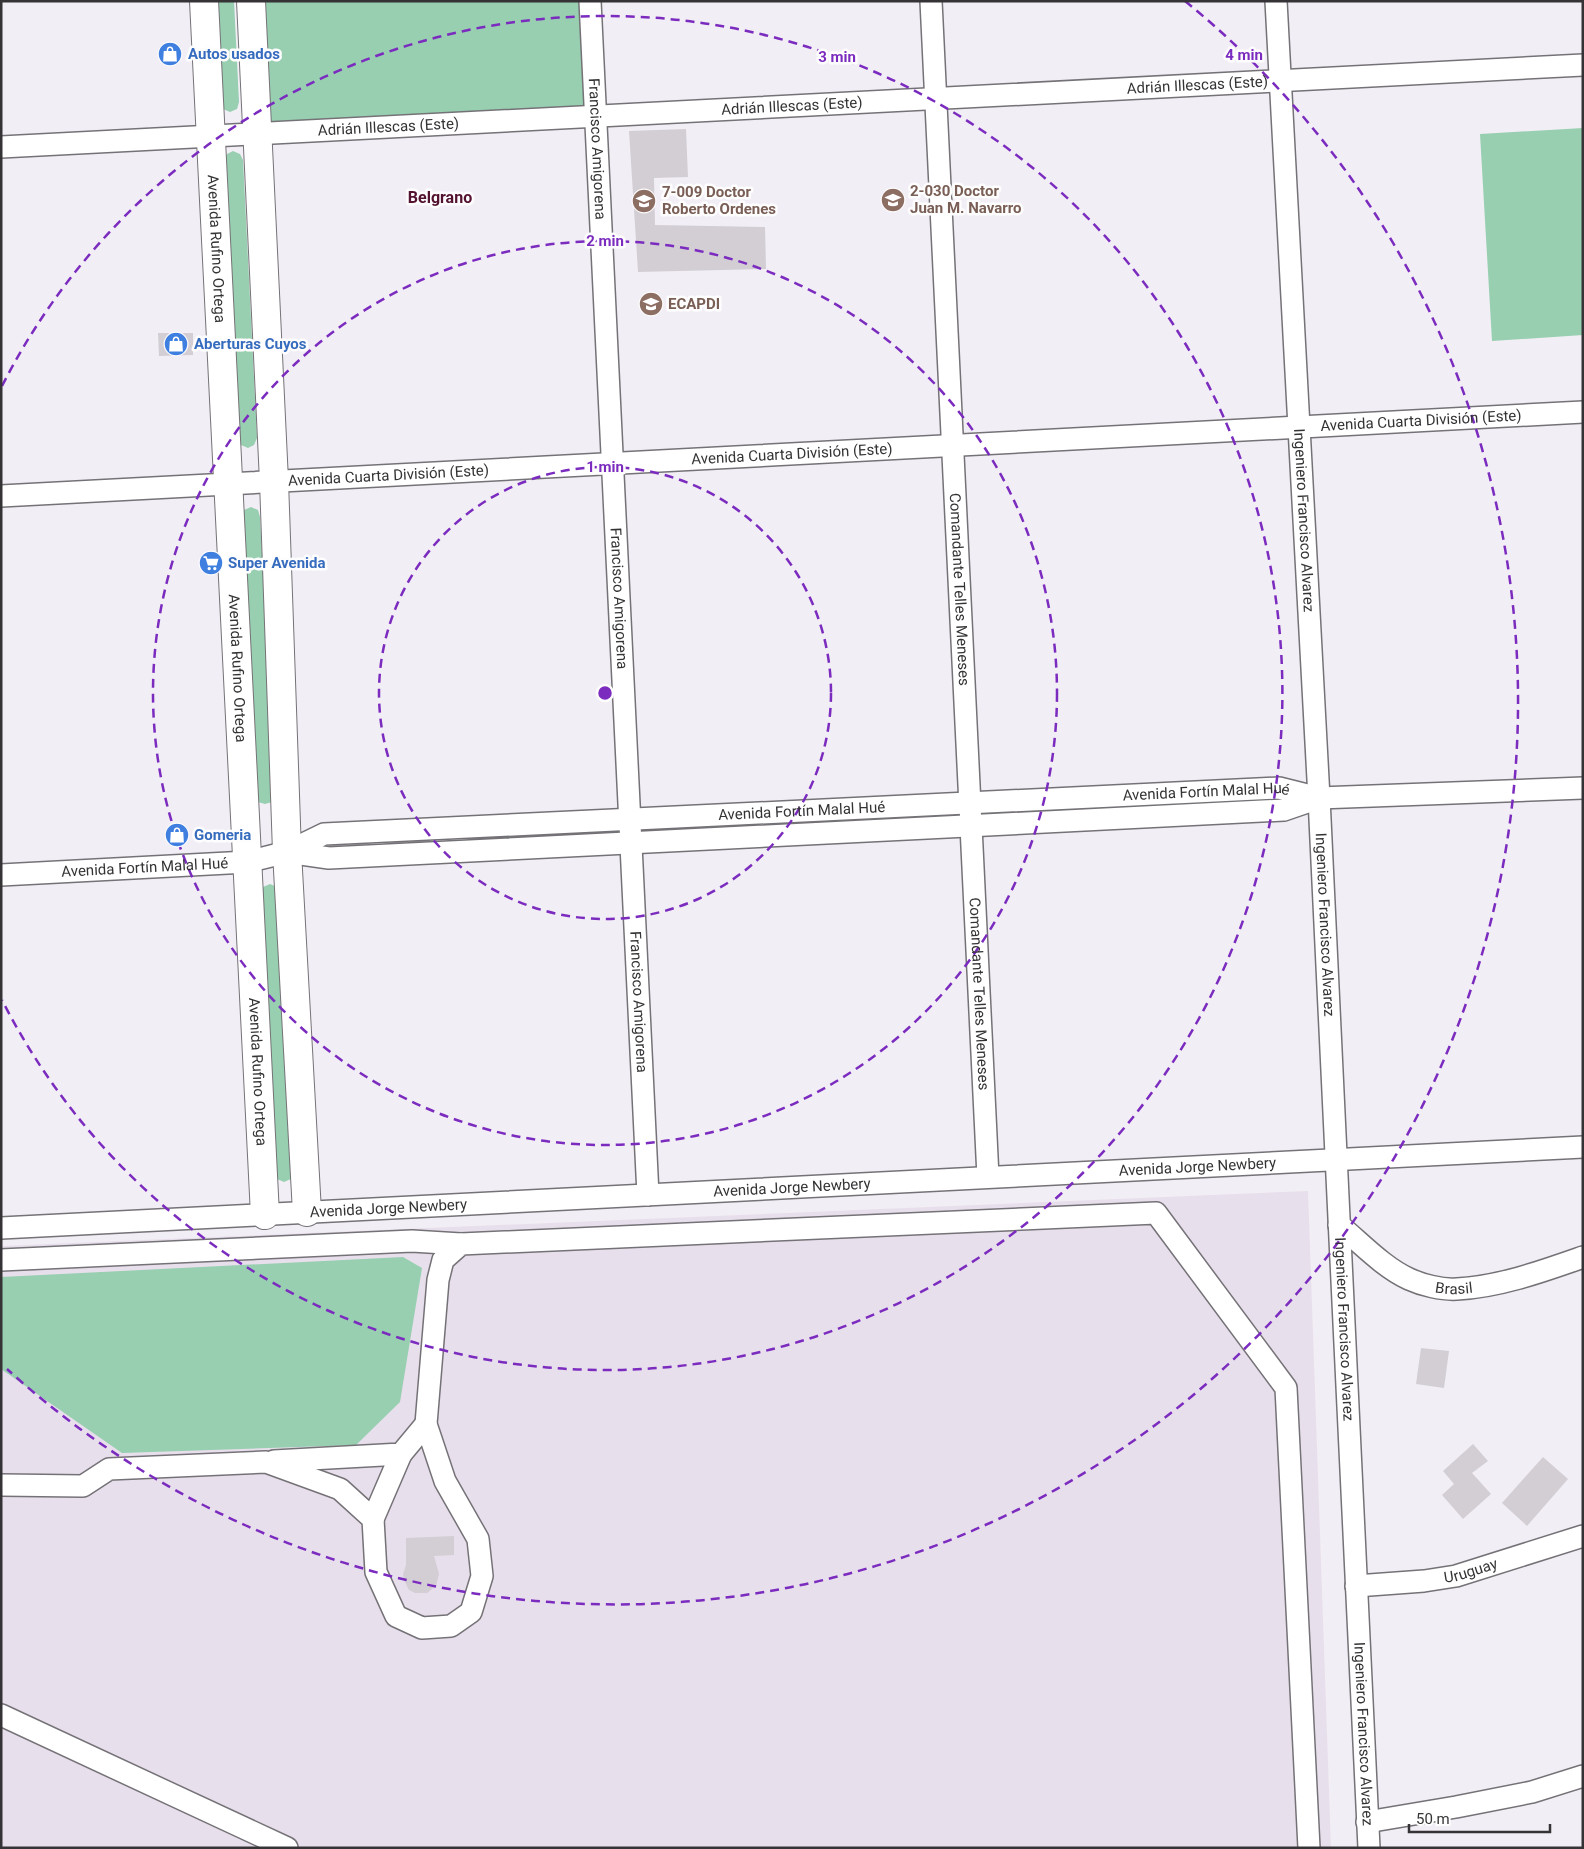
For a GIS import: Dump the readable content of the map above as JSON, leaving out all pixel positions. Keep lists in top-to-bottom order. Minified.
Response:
{"streets":{"main road":["Avenida Rufino Ortega"],"street":["Adrián Illescas (Este)","Francisco Amigorena","Avenida Cuarta División (Este)","Ingeniero Francisco Alvarez","Comandante Telles Meneses","Avenida Fortín Malal Hué","Avenida Jorge Newbery","Brasil","Uruguay"]},"crossings":[["Adrián Illescas (Este)","Francisco Amigorena"],["Adrián Illescas (Este)","Avenida Rufino Ortega"],["Adrián Illescas (Este)","Ingeniero Francisco Alvarez"],["Adrián Illescas (Este)","Comandante Telles Meneses"],["Francisco Amigorena","Avenida Cuarta División (Este)"],["Francisco Amigorena","Avenida Fortín Malal Hué"],["Francisco Amigorena","Avenida Jorge Newbery"],["Avenida Rufino Ortega","Avenida Cuarta División (Este)"],["Avenida Rufino Ortega","Avenida Fortín Malal Hué"],["Avenida Rufino Ortega","Avenida Jorge Newbery"],["Avenida Cuarta División (Este)","Ingeniero Francisco Alvarez"],["Avenida Cuarta División (Este)","Comandante Telles Meneses"],["Ingeniero Francisco Alvarez","Avenida Fortín Malal Hué"],["Ingeniero Francisco Alvarez","Avenida Jorge Newbery"],["Ingeniero Francisco Alvarez","Brasil"],["Ingeniero Francisco Alvarez","Uruguay"],["Comandante Telles Meneses","Avenida Fortín Malal Hué"],["Comandante Telles Meneses","Avenida Jorge Newbery"]],"districts":["Belgrano"],"places":{"shop":["Autos usados","Aberturas Cuyos","Gomeria"],"school or university":["2-030 Doctor Juan M. Navarro","7-009 Doctor Roberto Ordenes","ECAPDI"],"supermarket":["Super Avenida"]},"scale_bar":"50 m","rings":["4 min","3 min","2 min","1 min"]}
